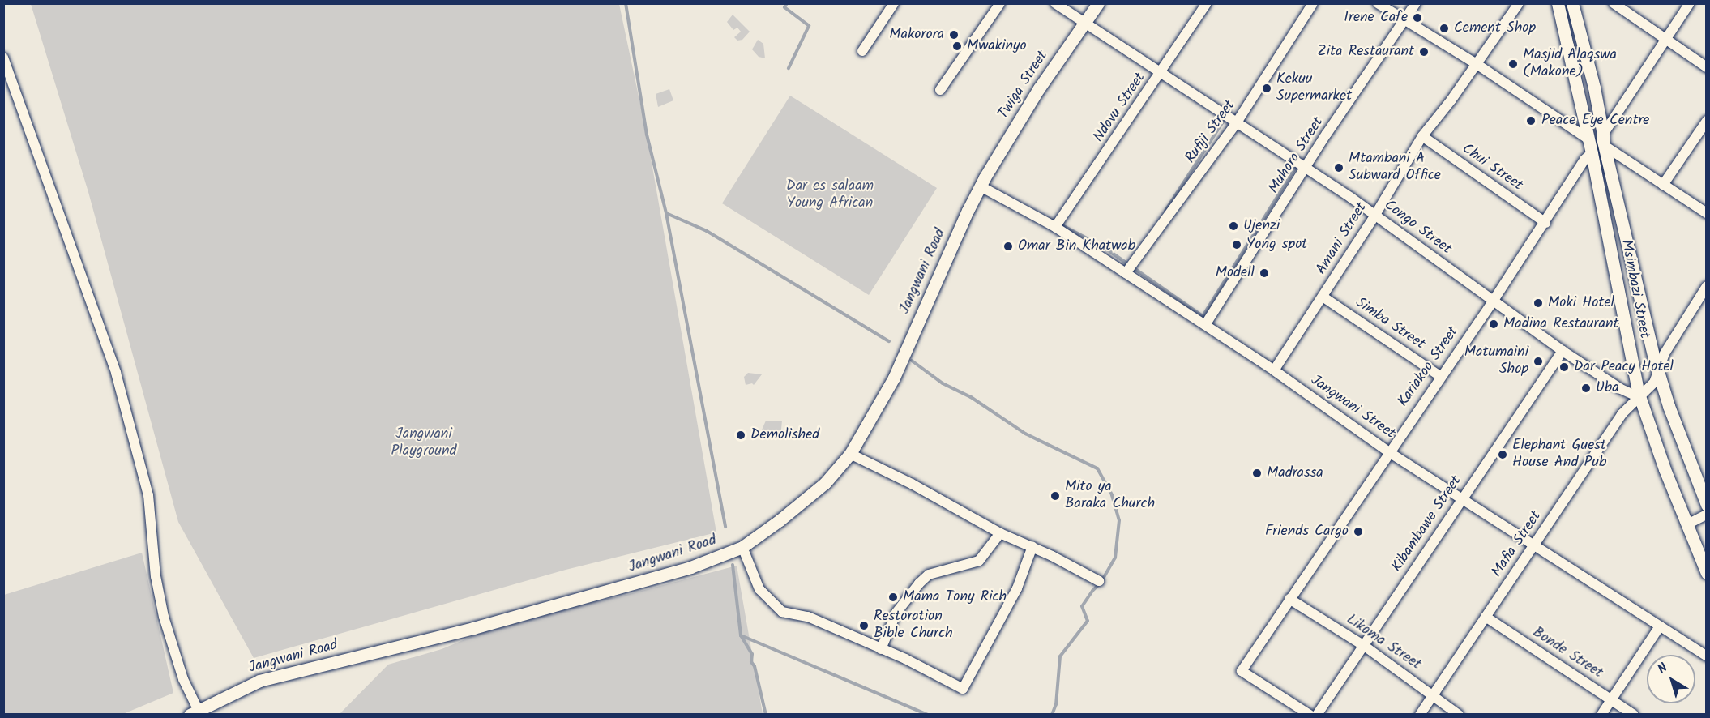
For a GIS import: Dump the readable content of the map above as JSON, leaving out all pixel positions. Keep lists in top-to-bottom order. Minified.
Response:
{"streets":{"street":["Twiga Street","Ndovu Street","Rufiji Street","Muhoro Street","Chui Street","Congo Street","Amani Street","Jangwani Road","Msimbazi Street","Simba Street","Kariakoo Street","Jangwani Street","Kibambawe Street","Mafia Street","Likoma Street","Bonde Street"]},"crossings":[["Twiga Street","Congo Street"],["Twiga Street","Jangwani Road"],["Twiga Street","Jangwani Street"],["Ndovu Street","Congo Street"],["Ndovu Street","Jangwani Street"],["Rufiji Street","Congo Street"],["Rufiji Street","Jangwani Street"],["Muhoro Street","Congo Street"],["Muhoro Street","Jangwani Street"],["Chui Street","Amani Street"],["Chui Street","Kariakoo Street"],["Congo Street","Amani Street"],["Congo Street","Msimbazi Street"],["Congo Street","Kariakoo Street"],["Congo Street","Kibambawe Street"],["Congo Street","Mafia Street"],["Amani Street","Simba Street"],["Amani Street","Jangwani Street"],["Jangwani Road","Jangwani Street"],["Msimbazi Street","Kariakoo Street"],["Msimbazi Street","Mafia Street"],["Simba Street","Kariakoo Street"],["Kariakoo Street","Jangwani Street"],["Kariakoo Street","Likoma Street"],["Jangwani Street","Kibambawe Street"],["Jangwani Street","Mafia Street"],["Kibambawe Street","Likoma Street"],["Mafia Street","Likoma Street"],["Mafia Street","Bonde Street"]],"parks":["Dar es salaam Young African","Jangwani Playground"],"places":["Irene Cafe","Cement Shop","Makorora","Mwakinyo","Zita Restaurant","Masjid Alaqswa (Makone)","Kekuu Supermarket","Peace Eye Centre","Mtambani A Subward Office","Ujenzi","Yong spot","Omar Bin Khatwab","Modell","Moki Hotel","Madina Restaurant","Matumaini Shop","Dar Peacy Hotel","Uba","Demolished","Elephant Guest House And Pub","Madrassa","Mito ya Baraka Church","Friends Cargo","Mama Tony Rich","Restoration Bible Church"],"north":"top left"}
